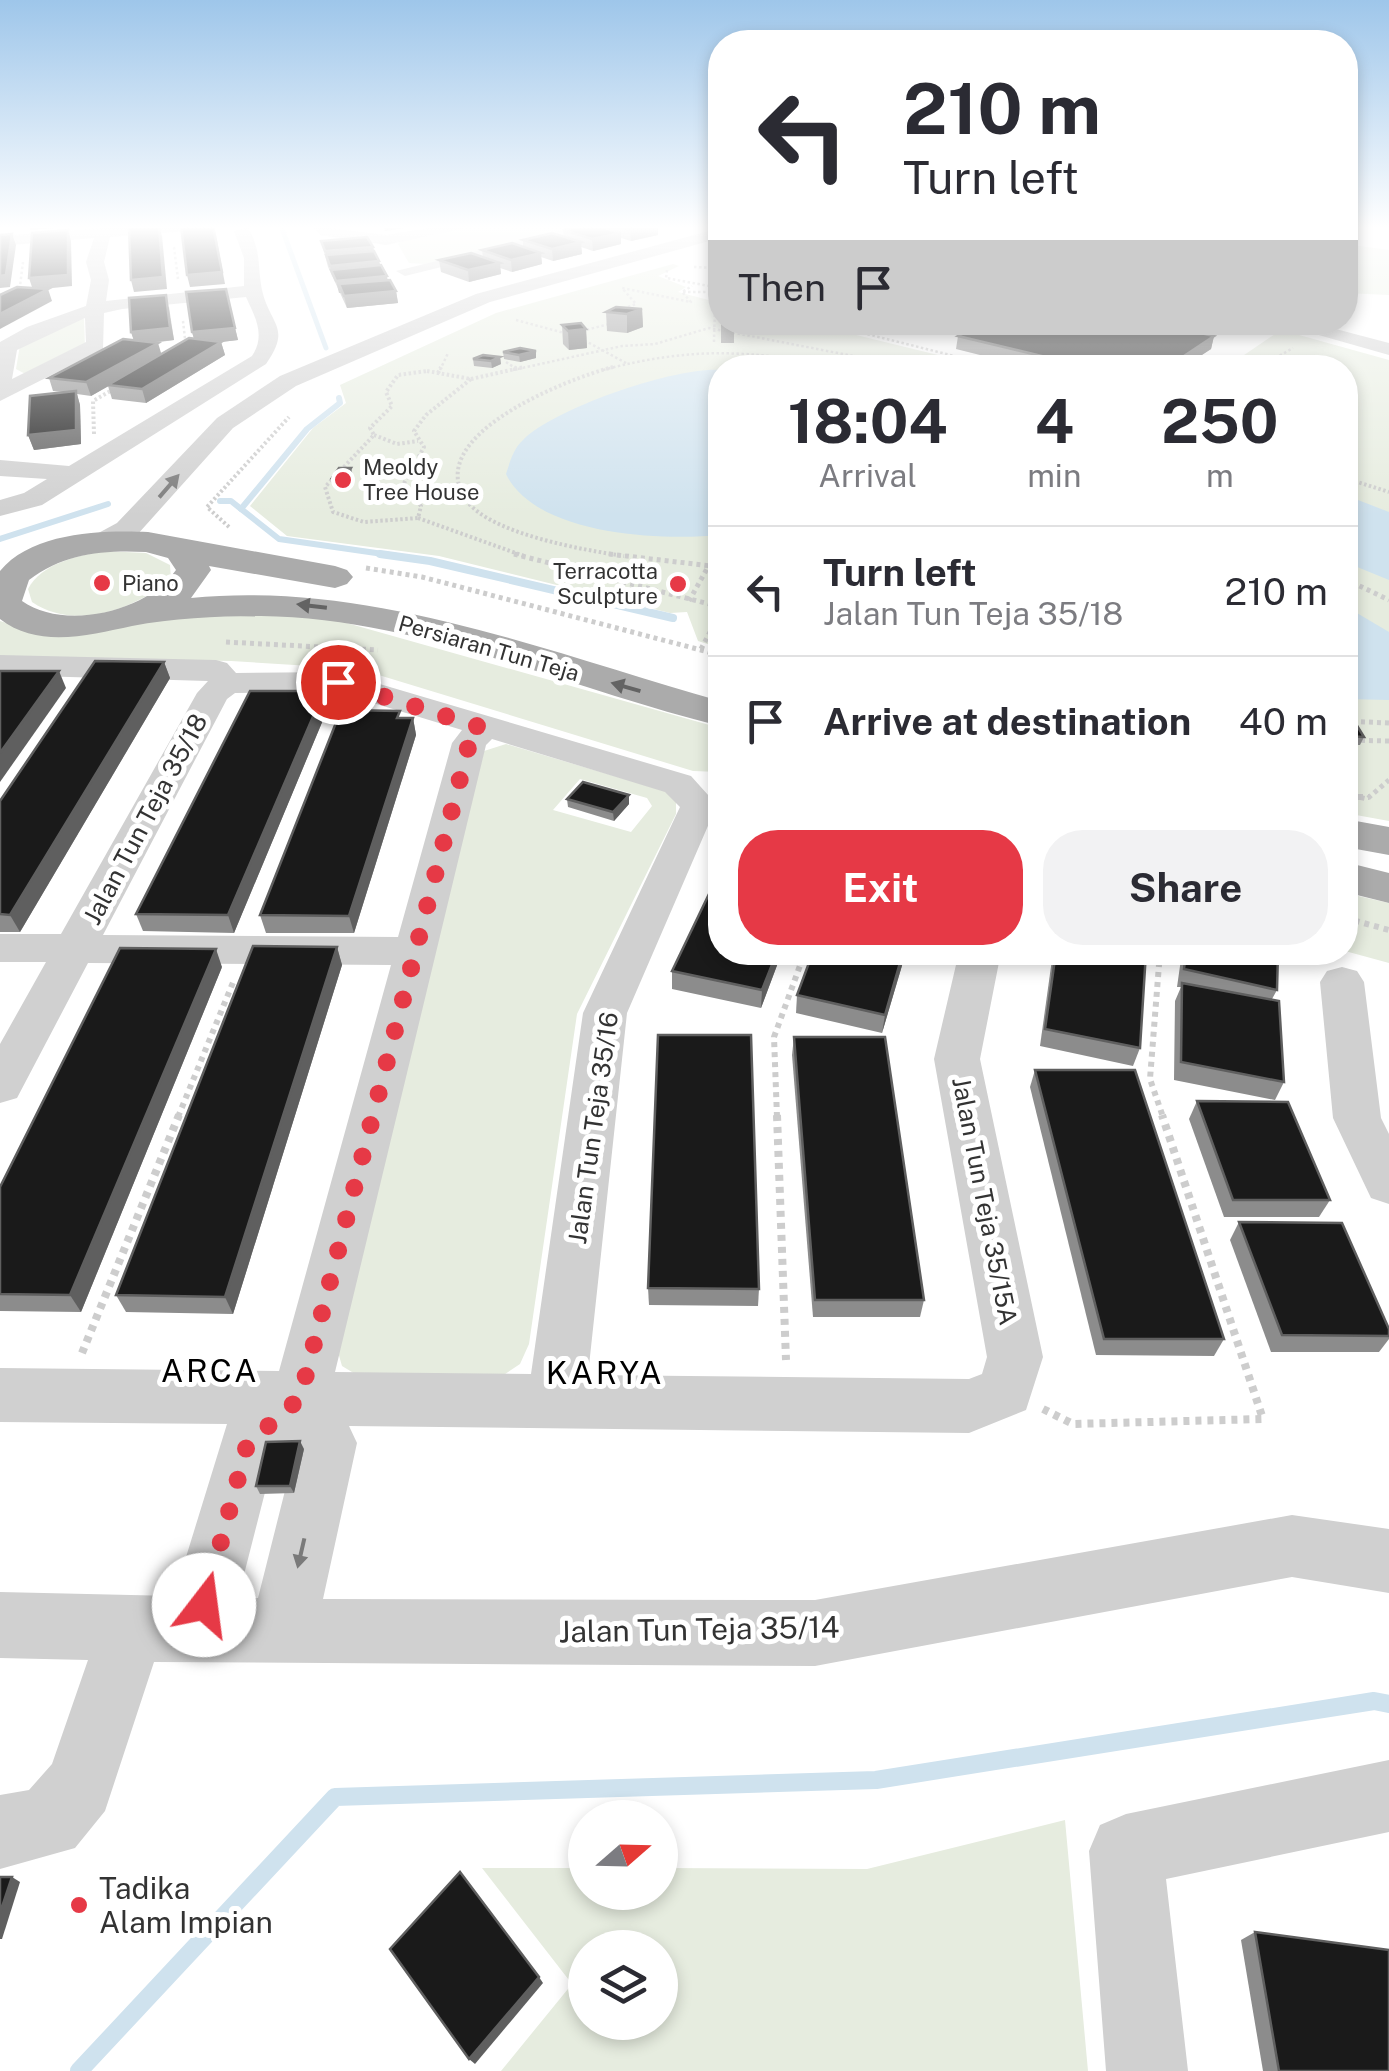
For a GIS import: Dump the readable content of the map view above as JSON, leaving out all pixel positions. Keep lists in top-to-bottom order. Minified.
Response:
{"streets":{"main road":["Persiaran Tun Teja"],"street":["Jalan Tun Teja 35/18","Jalan Tun Teja 35/16","Jalan Tun Teja 35/15A","Jalan Tun Teja 35/14"]},"districts":["ARCA","KARYA"],"places":["Meoldy Tree House","Piano","Terracotta Sculpture","Tadika Alam Impian"],"north":"right","page":{"turn":["210 m","Turn left"],"then":"Then","eta":["18:04","Arrival","4","min","250","m"],"list":[{"name":"Turn left","note":"Jalan Tun Teja 35/18","value":"210 m"},{"name":"Arrive at destination","value":"40 m"}],"buttons":["Exit","Share"]}}
